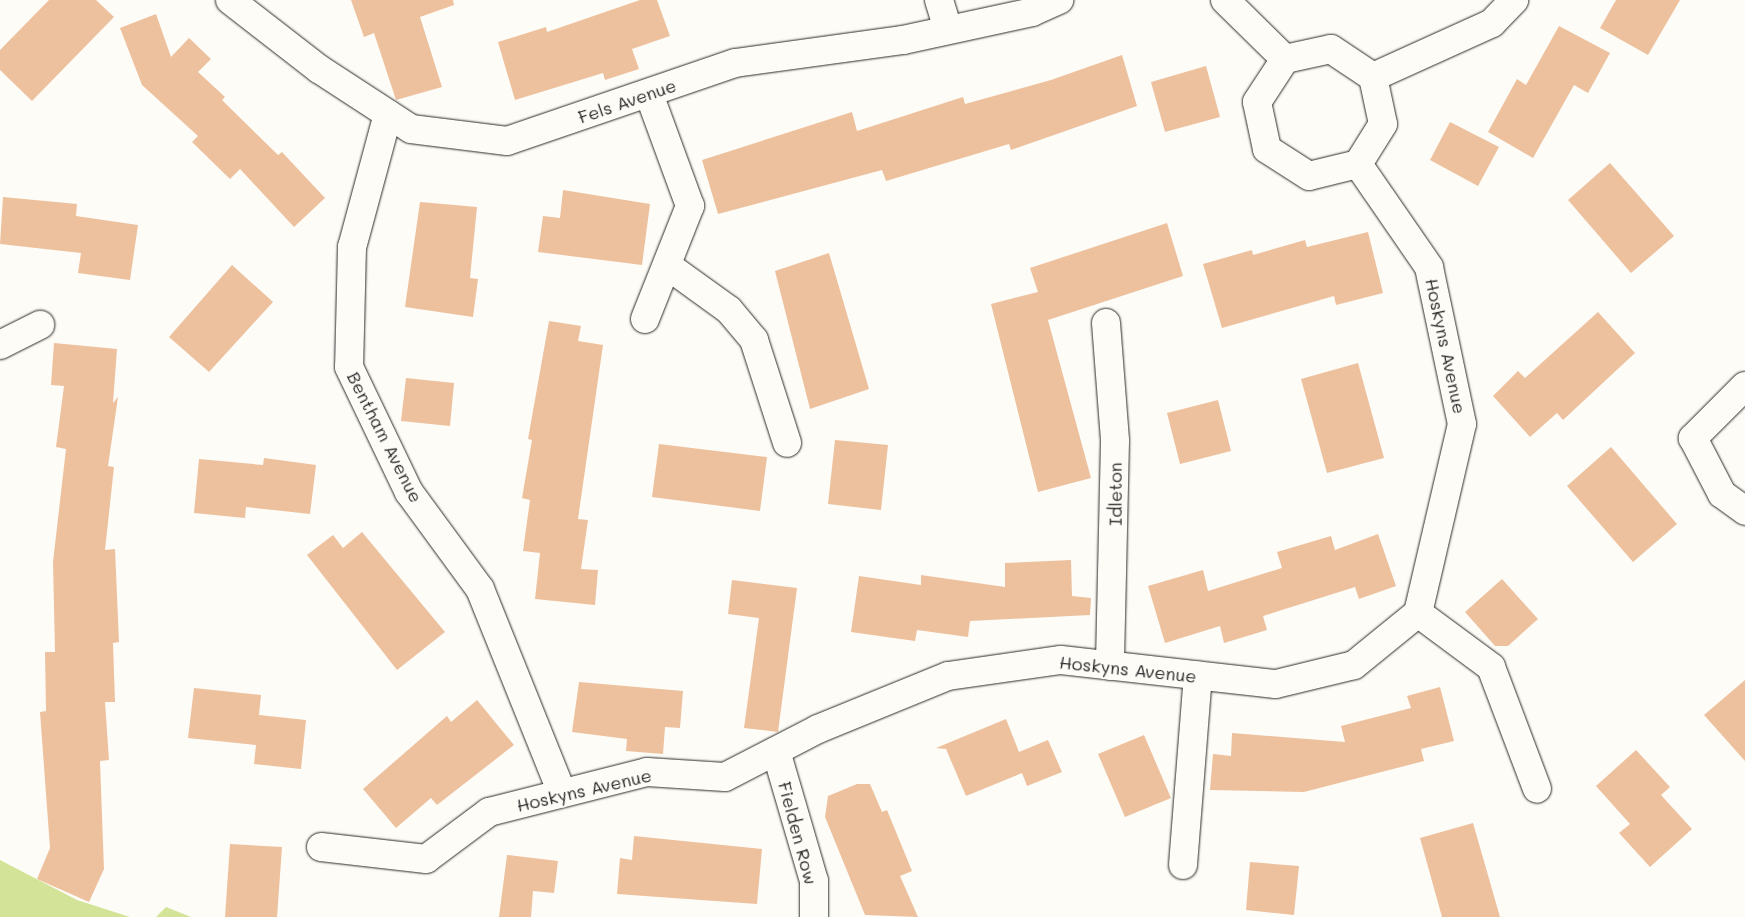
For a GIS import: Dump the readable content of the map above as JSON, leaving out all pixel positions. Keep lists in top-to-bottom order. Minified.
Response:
{"streets":{"street":["Fels Avenue","Hoskyns Avenue","Bentham Avenue","Idleton","Fielden Row"]},"crossings":[["Fels Avenue","Bentham Avenue"],["Hoskyns Avenue","Bentham Avenue"],["Hoskyns Avenue","Idleton"],["Hoskyns Avenue","Fielden Row"]]}
